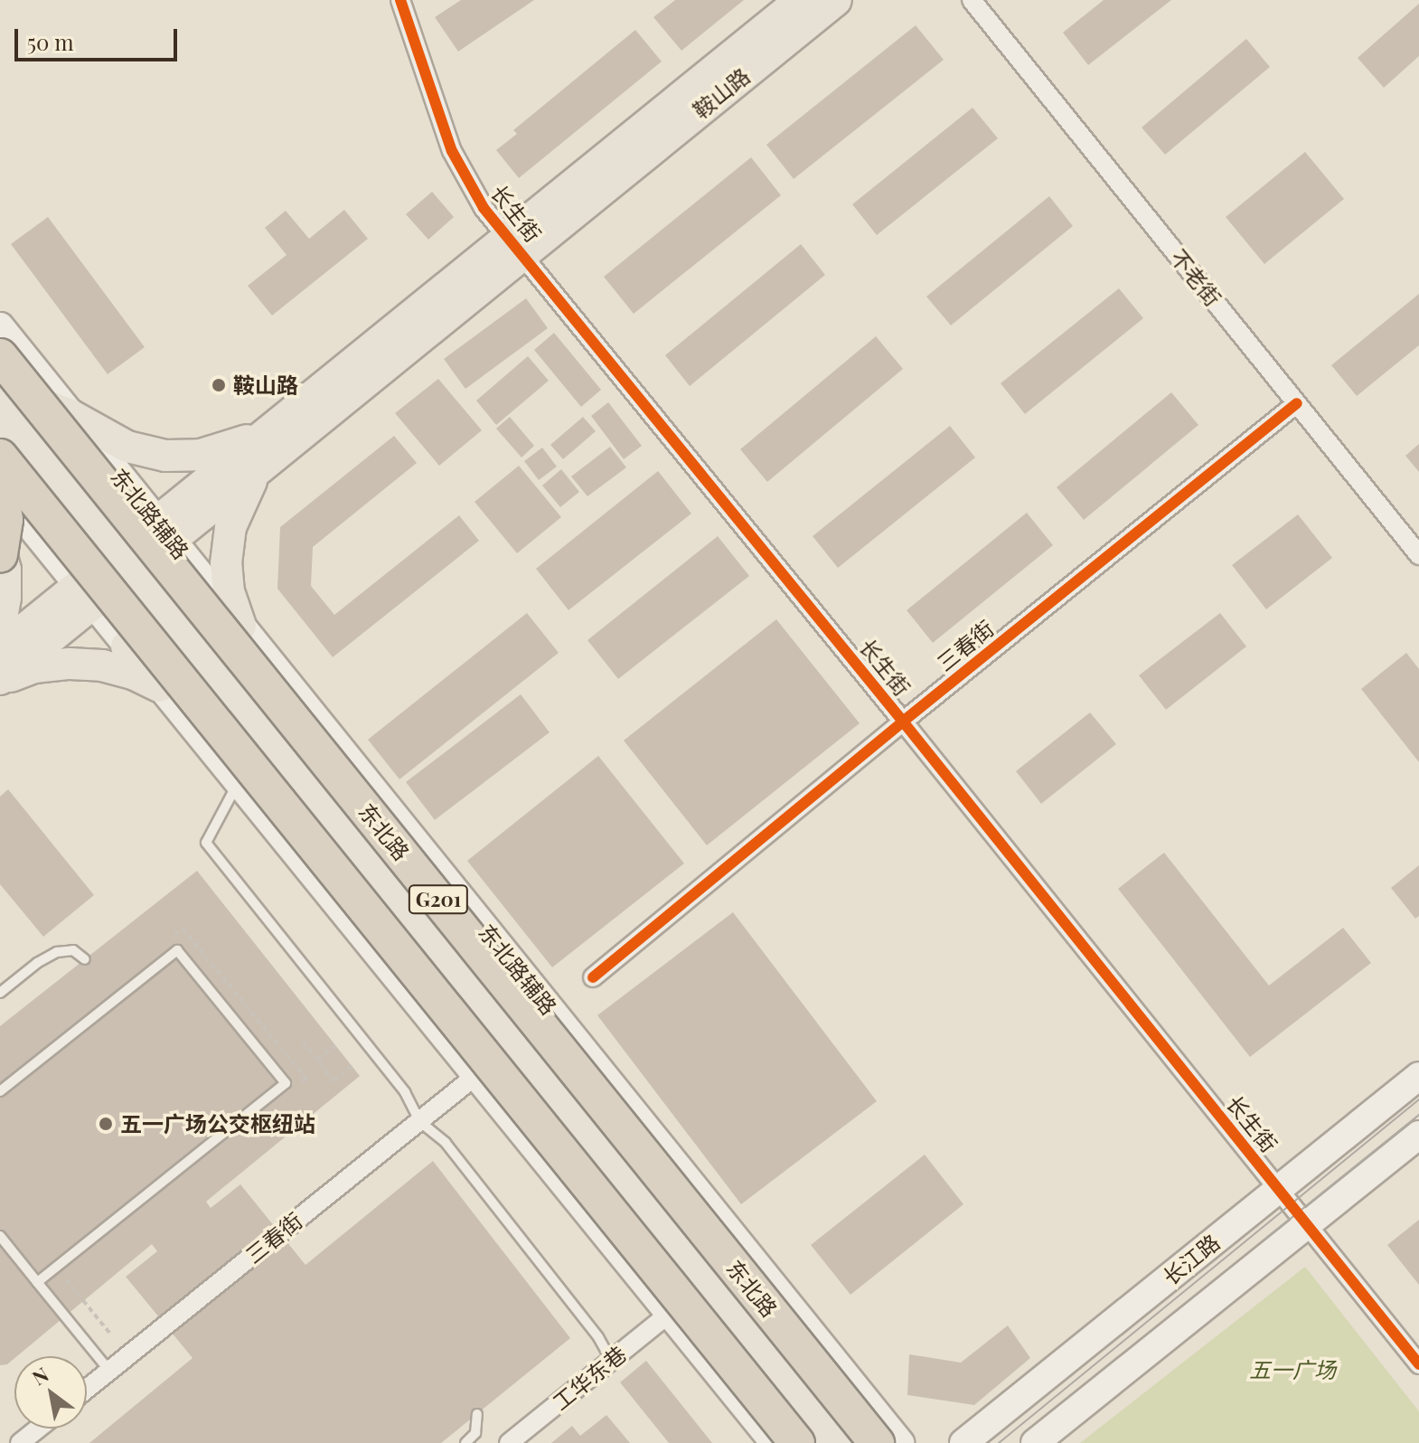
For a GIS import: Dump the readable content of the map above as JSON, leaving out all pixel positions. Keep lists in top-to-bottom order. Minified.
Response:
{"streets":{"highway":["东北路","G201"],"main road":["鞍山路","东北路辅路","长江路"],"street":["长生街","不老街","三春街","工华东巷"]},"crossings":[["鞍山路","长生街"],["鞍山路","东北路辅路"],["鞍山路","东北路"],["长生街","三春街"],["长生街","长江路"],["不老街","三春街"]],"parks":["五一广场"],"places":["鞍山路","五一广场公交枢纽站"],"scale_bar":"50 m","north":"top left"}
